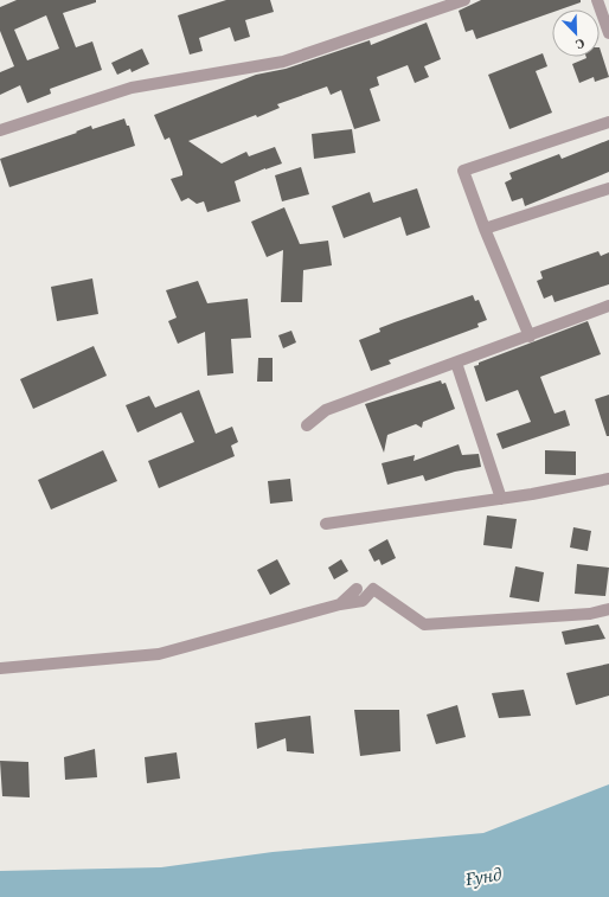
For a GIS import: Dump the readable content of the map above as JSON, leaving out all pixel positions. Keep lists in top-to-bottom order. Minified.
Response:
{"water":["Ғунд"],"north":"bottom right"}
